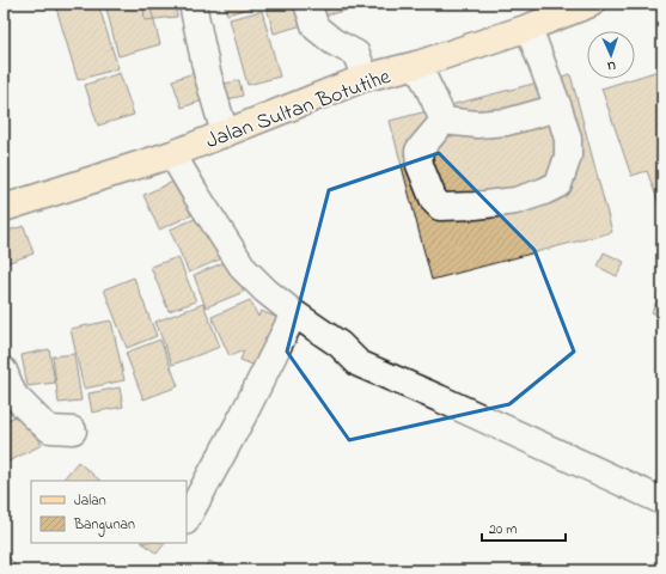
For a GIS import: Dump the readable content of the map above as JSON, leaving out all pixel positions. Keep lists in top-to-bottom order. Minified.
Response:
{"streets":{"main road":["Jalan Sultan Botutihe"]},"legend":["Jalan","Bangunan"],"scale_bar":"20 m","north":"bottom"}
